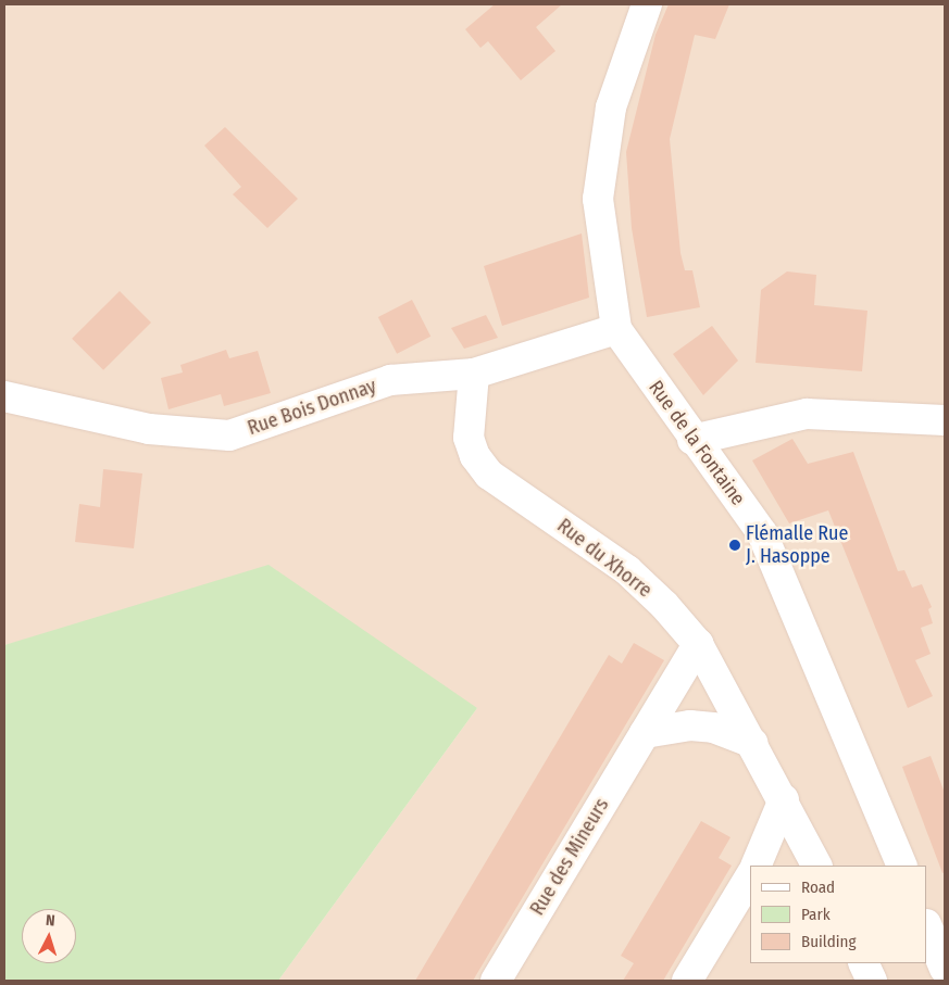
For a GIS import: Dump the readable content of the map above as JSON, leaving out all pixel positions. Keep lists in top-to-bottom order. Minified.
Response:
{"streets":{"street":["Rue Bois Donnay","Rue de la Fontaine","Rue du Xhorre","Rue des Mineurs"]},"crossings":[["Rue Bois Donnay","Rue de la Fontaine"],["Rue Bois Donnay","Rue du Xhorre"],["Rue du Xhorre","Rue des Mineurs"]],"places":["Flémalle Rue J. Hasoppe"],"legend":["Road","Park","Building"],"north":"top"}
